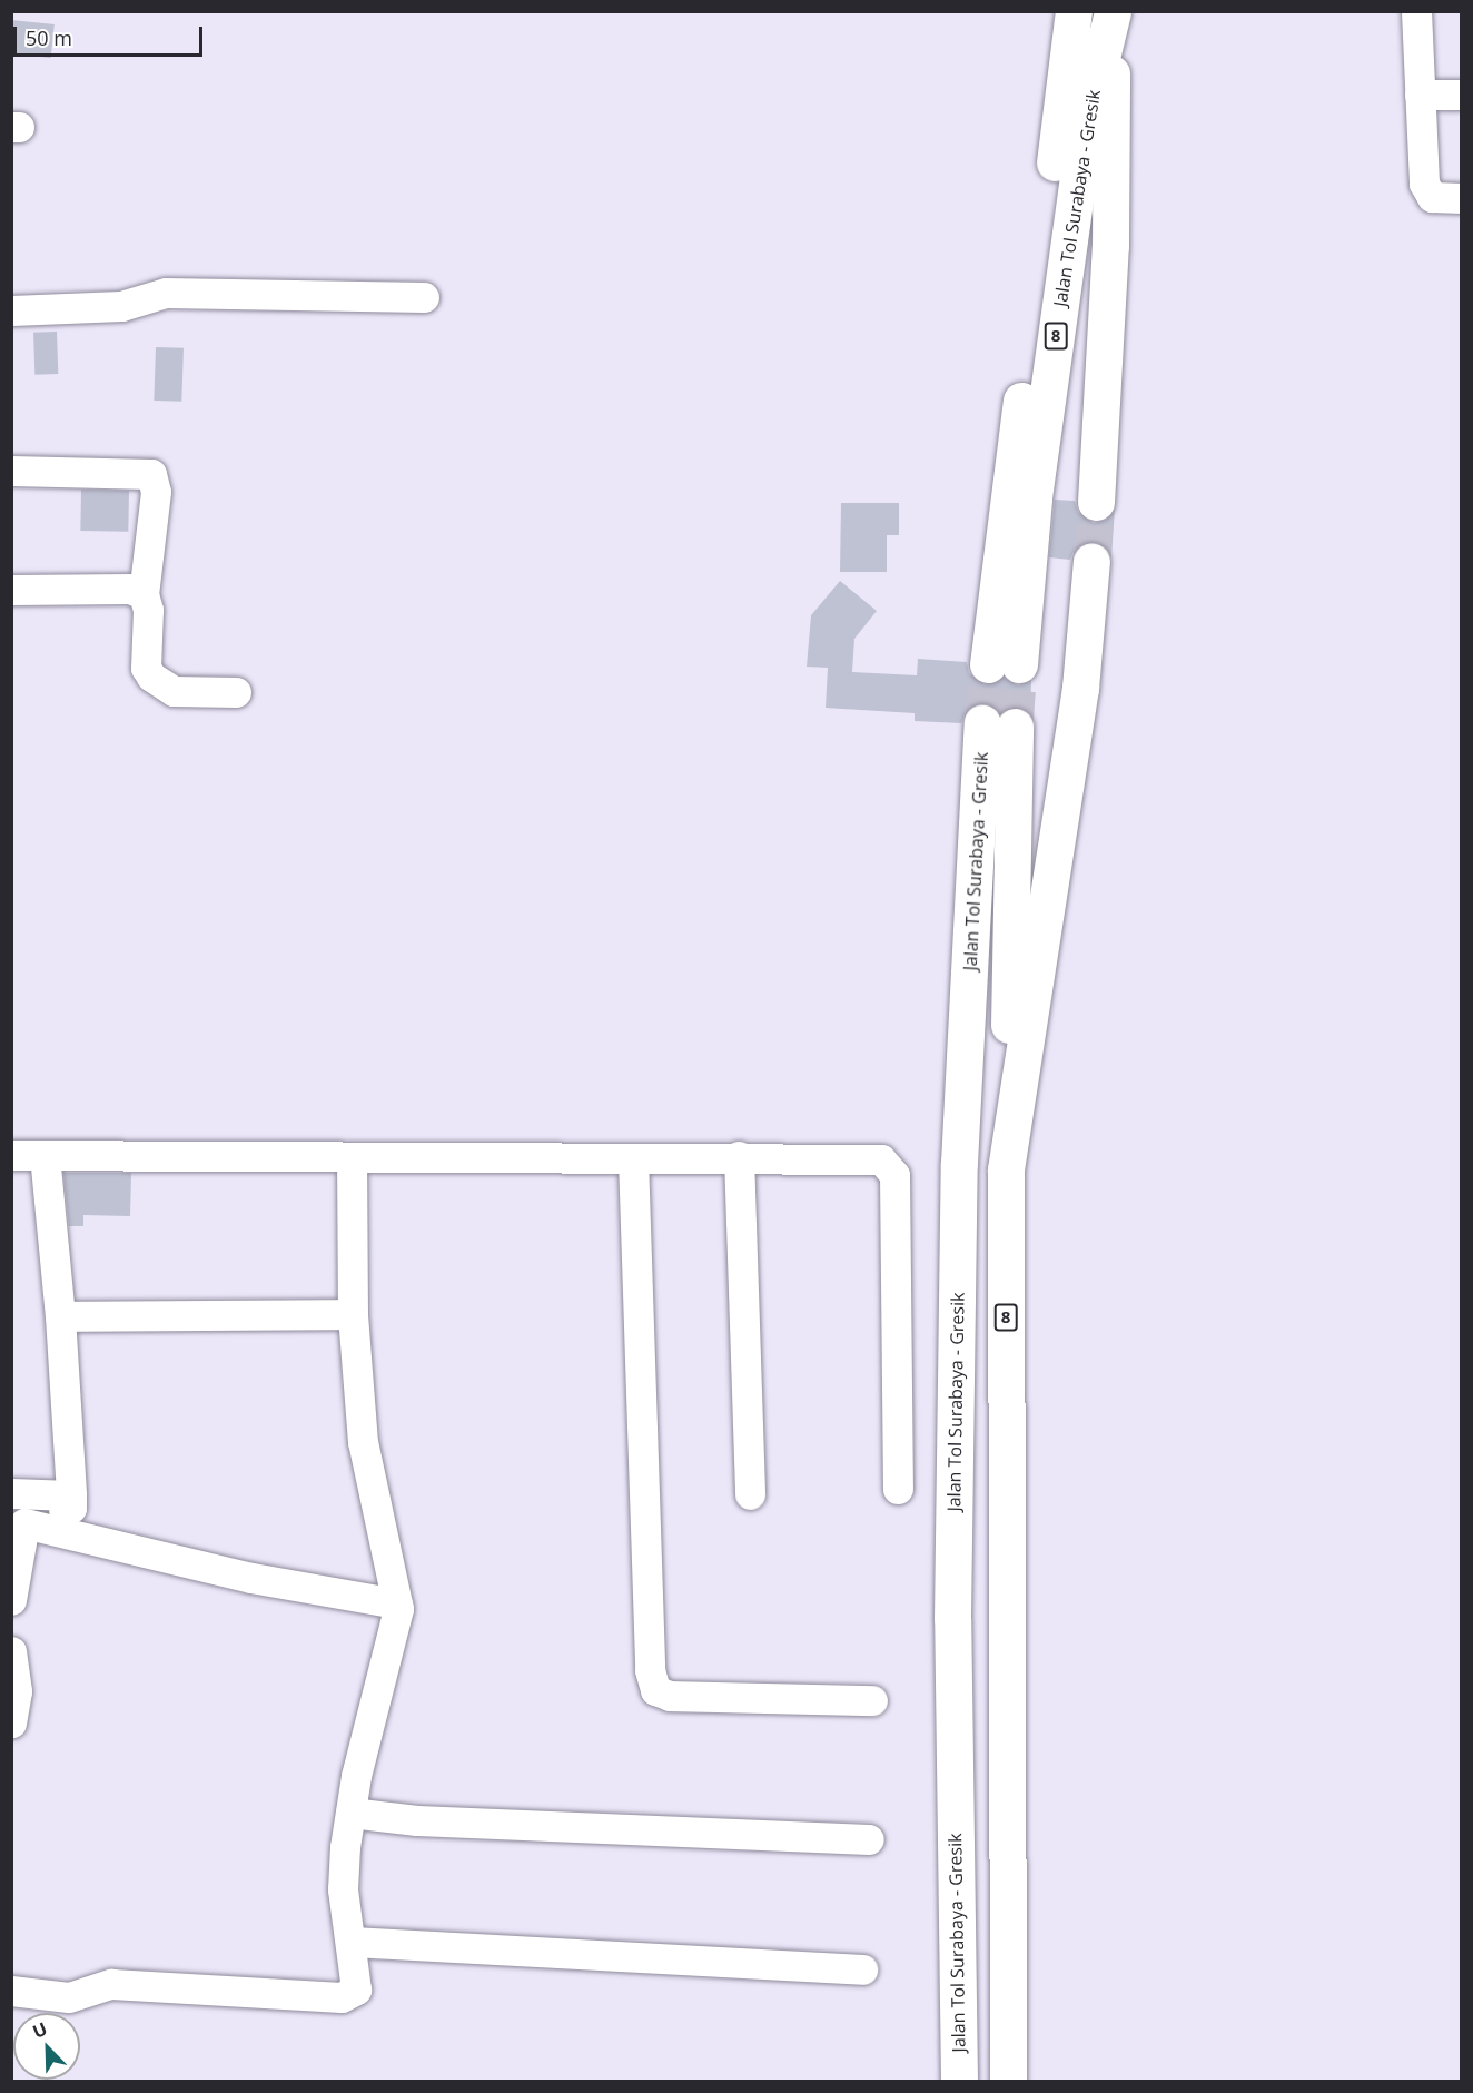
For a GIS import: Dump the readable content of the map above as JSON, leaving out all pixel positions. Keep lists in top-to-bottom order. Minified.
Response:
{"streets":{"highway":["Jalan Tol Surabaya - Gresik","8"]},"scale_bar":"50 m","north":"top left"}
